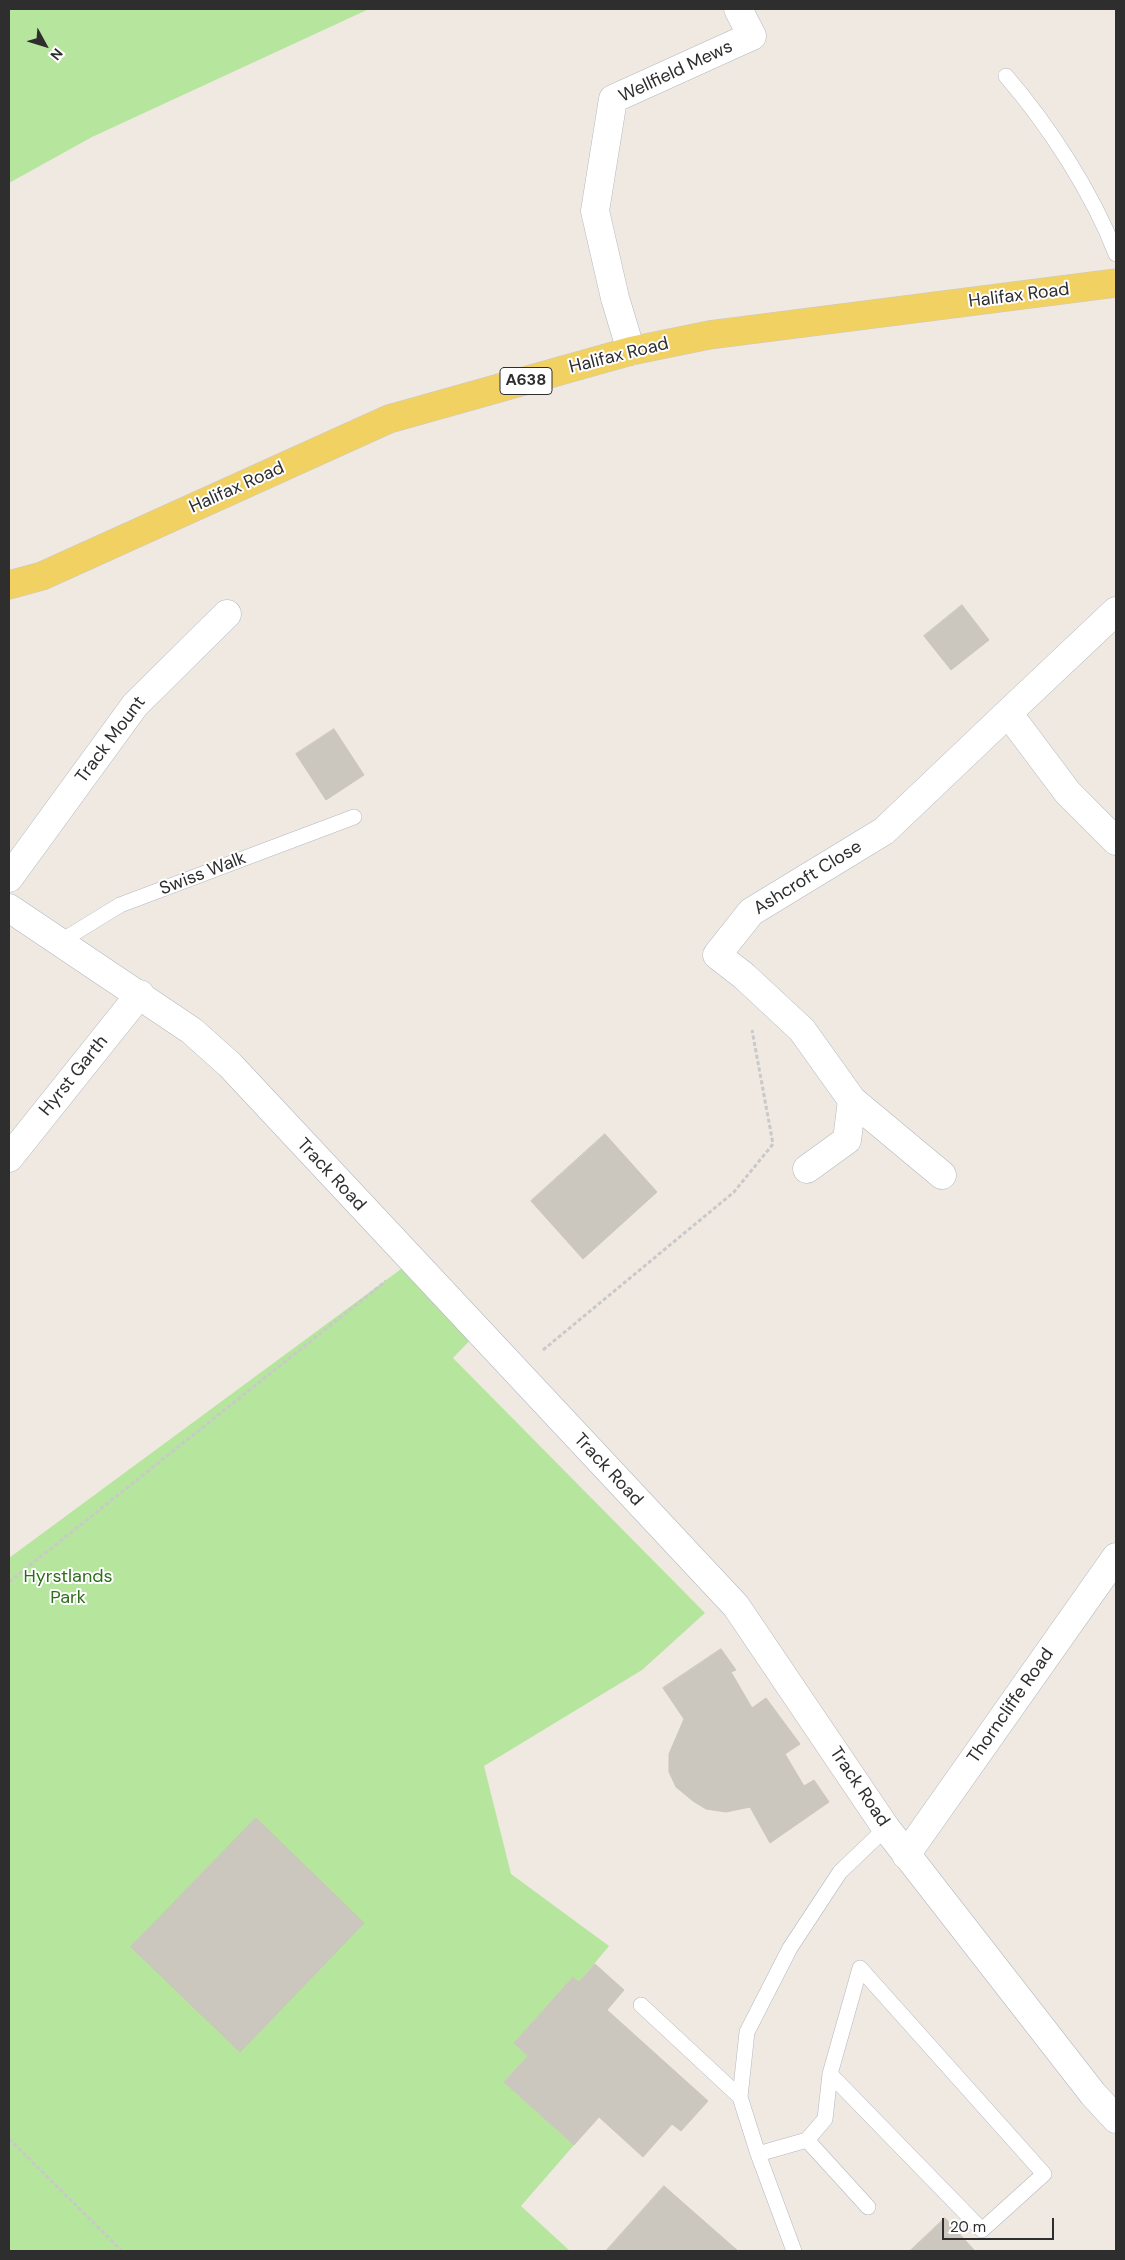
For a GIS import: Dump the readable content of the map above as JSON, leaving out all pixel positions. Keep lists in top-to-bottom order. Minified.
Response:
{"streets":{"main road":["Halifax Road","A638"],"street":["Wellfield Mews","Track Mount","Ashcroft Close","Hyrst Garth","Track Road","Thorncliffe Road"],"lane":["Swiss Walk"]},"crossings":[["Wellfield Mews","Halifax Road"],["Swiss Walk","Track Road"],["Hyrst Garth","Track Road"],["Track Road","Thorncliffe Road"]],"parks":["Hyrstlands Park"],"scale_bar":"20 m","north":"bottom right"}
